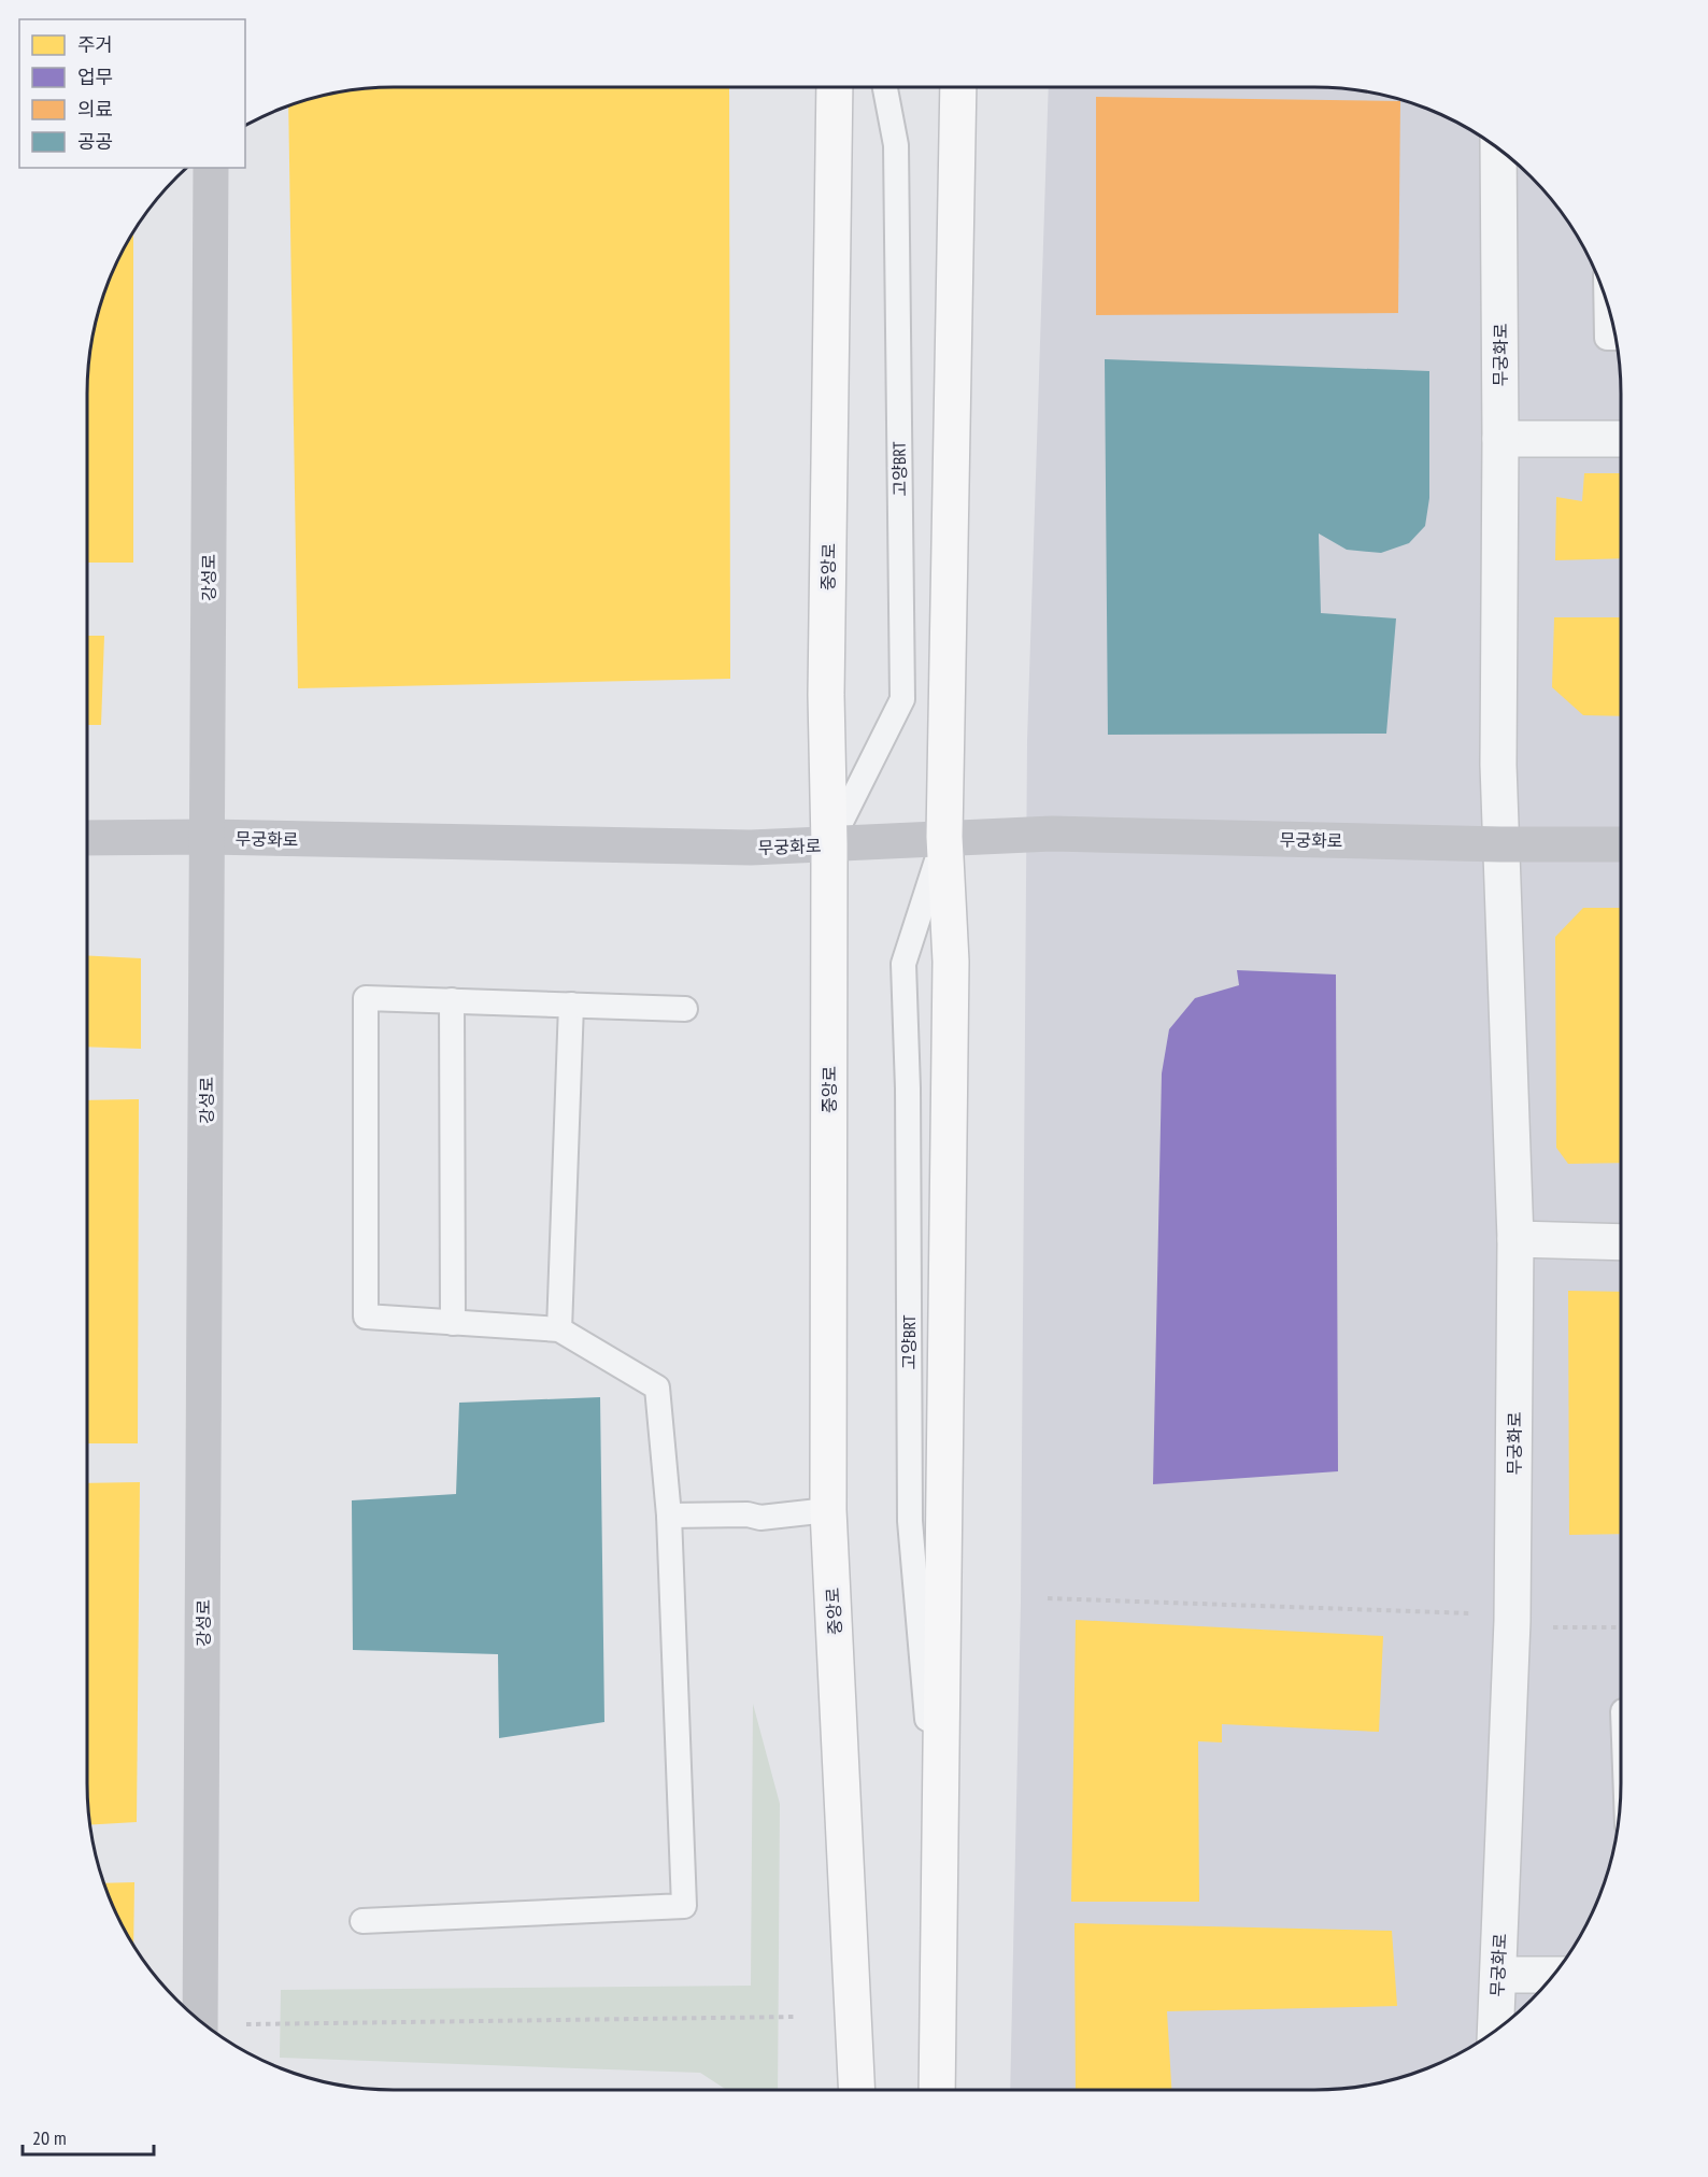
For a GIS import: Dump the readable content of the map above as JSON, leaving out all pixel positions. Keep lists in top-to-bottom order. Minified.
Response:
{"streets":{"main road":["중앙로"],"street":["무궁화로","강성로"],"lane":["고양BRT"]},"crossings":[["무궁화로","고양BRT"],["무궁화로","중앙로"],["무궁화로","강성로"],["고양BRT","중앙로"]],"legend":["주거","업무","의료","공공"],"scale_bar":"20 m"}
